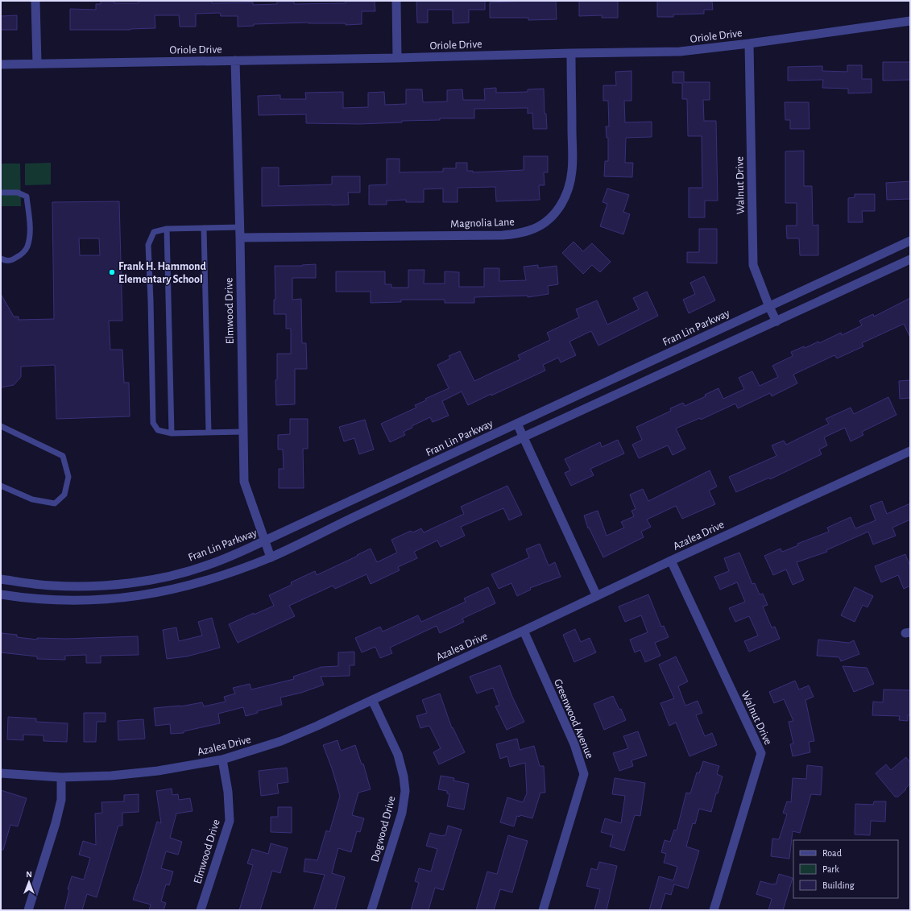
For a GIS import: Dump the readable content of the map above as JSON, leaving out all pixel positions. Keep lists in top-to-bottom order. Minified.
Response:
{"streets":{"street":["Oriole Drive","Walnut Drive","Magnolia Lane","Elmwood Drive","Fran Lin Parkway","Azalea Drive","Greenwood Avenue","Dogwood Drive"]},"crossings":[["Oriole Drive","Walnut Drive"],["Oriole Drive","Magnolia Lane"],["Oriole Drive","Elmwood Drive"],["Walnut Drive","Fran Lin Parkway"],["Walnut Drive","Azalea Drive"],["Magnolia Lane","Elmwood Drive"],["Elmwood Drive","Fran Lin Parkway"],["Elmwood Drive","Azalea Drive"],["Azalea Drive","Greenwood Avenue"],["Azalea Drive","Dogwood Drive"]],"places":["Frank H. Hammond Elementary School"],"legend":["Road","Park","Building"],"north":"top"}
